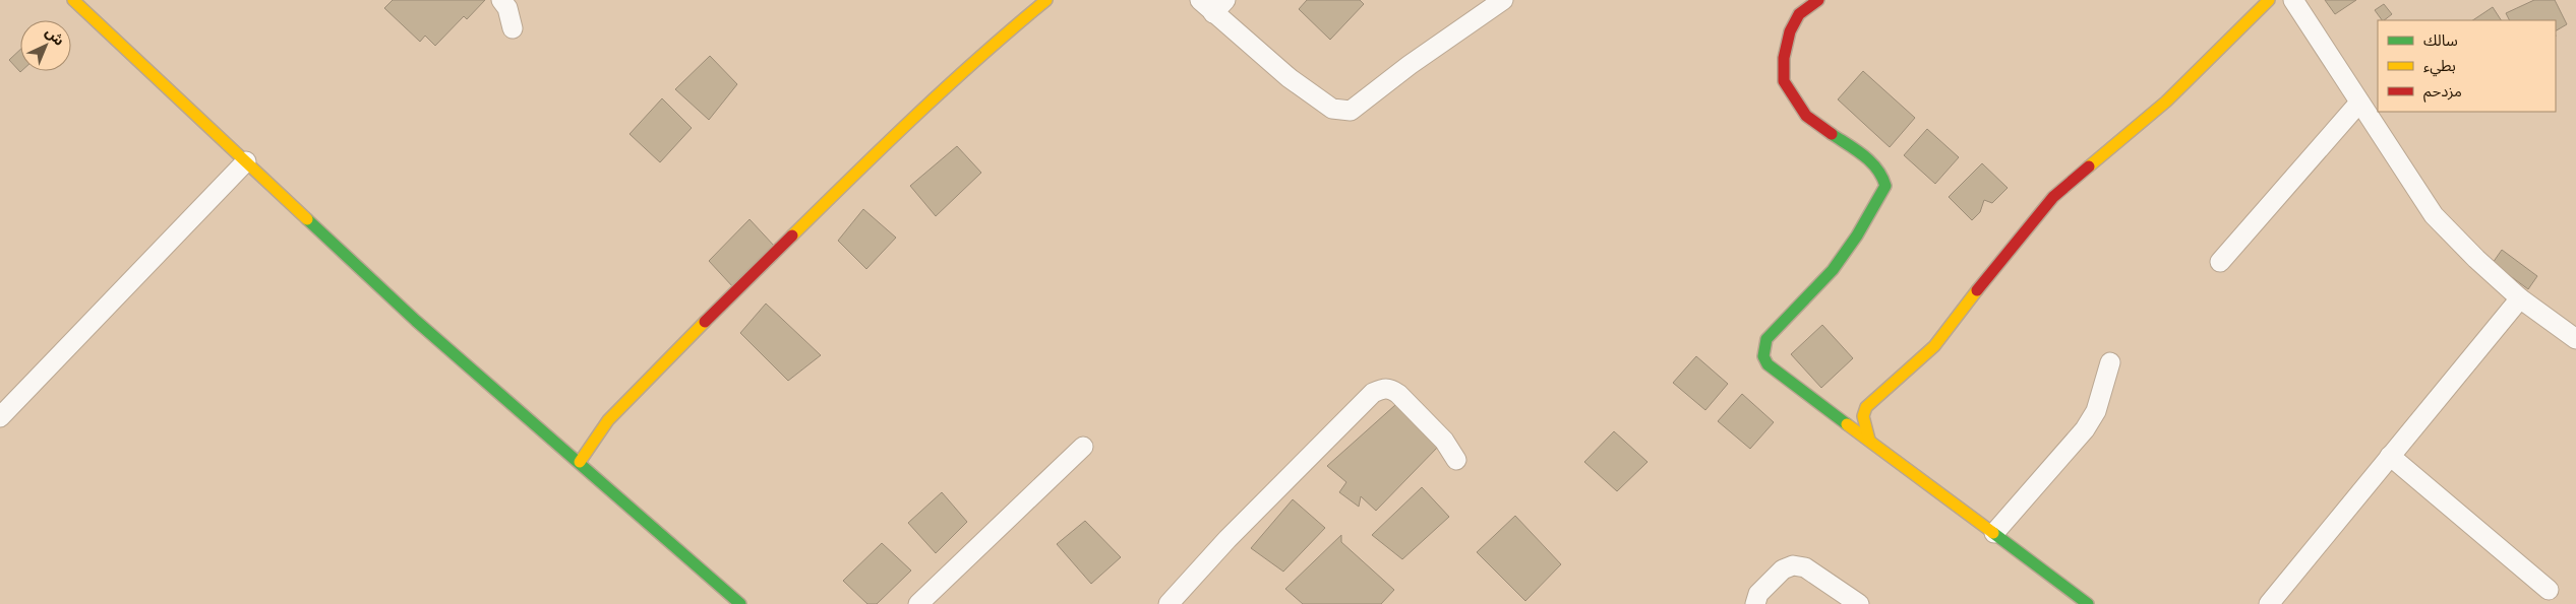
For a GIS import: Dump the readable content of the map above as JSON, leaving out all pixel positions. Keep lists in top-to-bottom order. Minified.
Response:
{"legend":["سالك","بطيء","مزدحم"],"north":"top right"}
